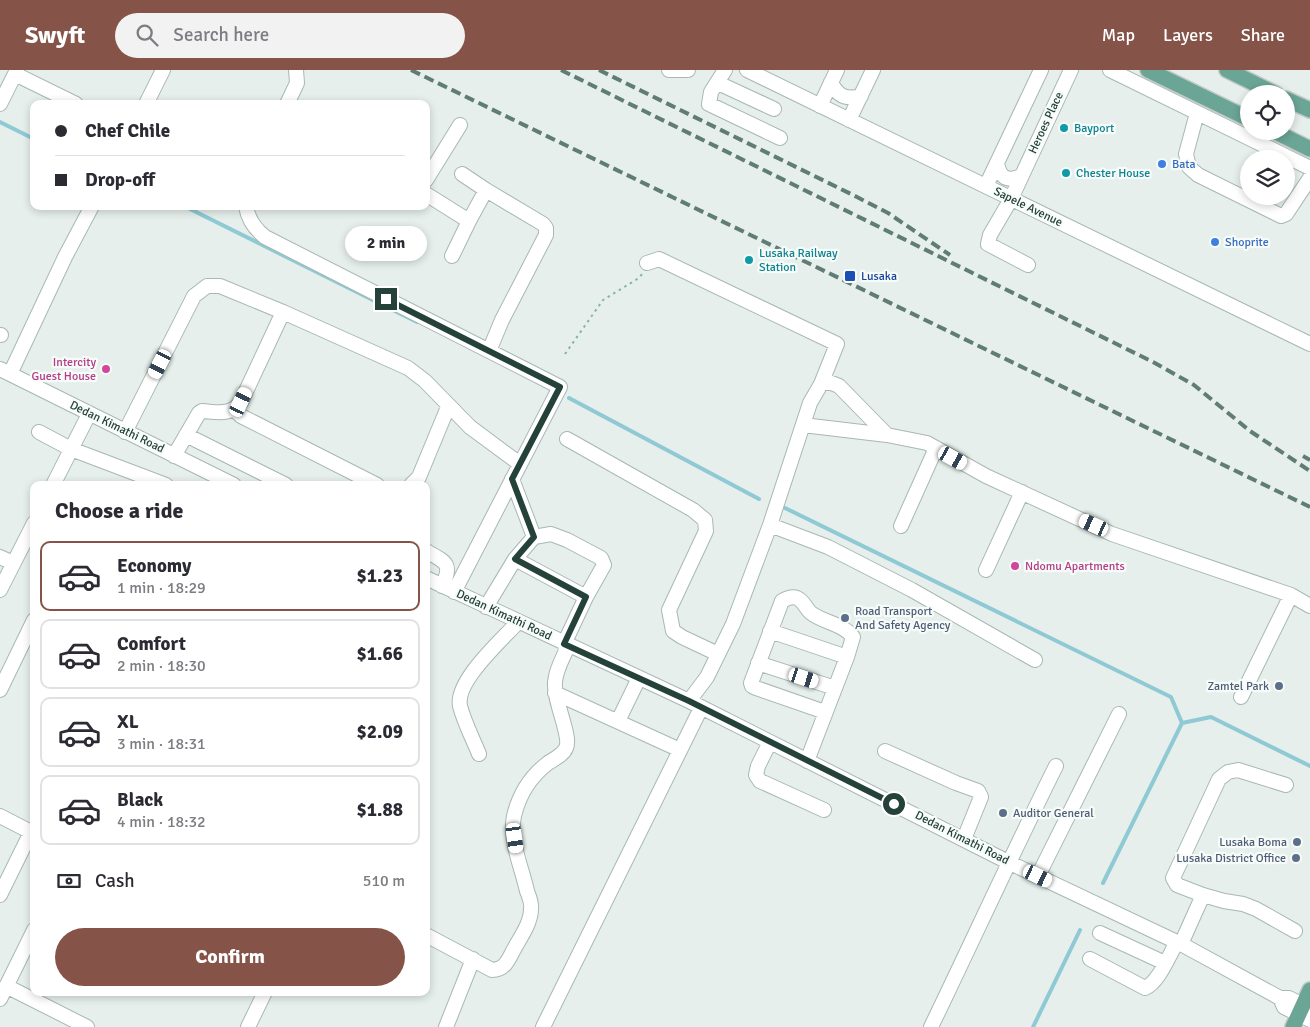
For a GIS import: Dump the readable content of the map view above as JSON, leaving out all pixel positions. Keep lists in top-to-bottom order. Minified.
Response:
{"streets":{"street":["Heroes Place","Sapele Avenue","Dedan Kimathi Road"]},"crossings":[["Heroes Place","Sapele Avenue"]],"places":{"other":["Bayport","Bata","Chester House","Shoprite","Lusaka Railway Station","Intercity Guest House","Ndomu Apartments","Road Transport And Safety Agency","Zamtel Park","Auditor General","Lusaka Boma","Lusaka District Office"],"transit":["Lusaka"]},"page":{"header":"Swyft","search":"Search here","nav":["Map","Layers","Share"],"banner":["Chef Chile","Drop-off"],"bubble":"2 min","heading":"Choose a ride","list":[{"name":"Economy","note":"1 min · 18:29","value":"$1.23"},{"name":"Comfort","note":"2 min · 18:30","value":"$1.66"},{"name":"XL","note":"3 min · 18:31","value":"$2.09"},{"name":"Black","note":"4 min · 18:32","value":"$1.88"}],"pay":["Cash","510 m"],"buttons":"Confirm"}}
